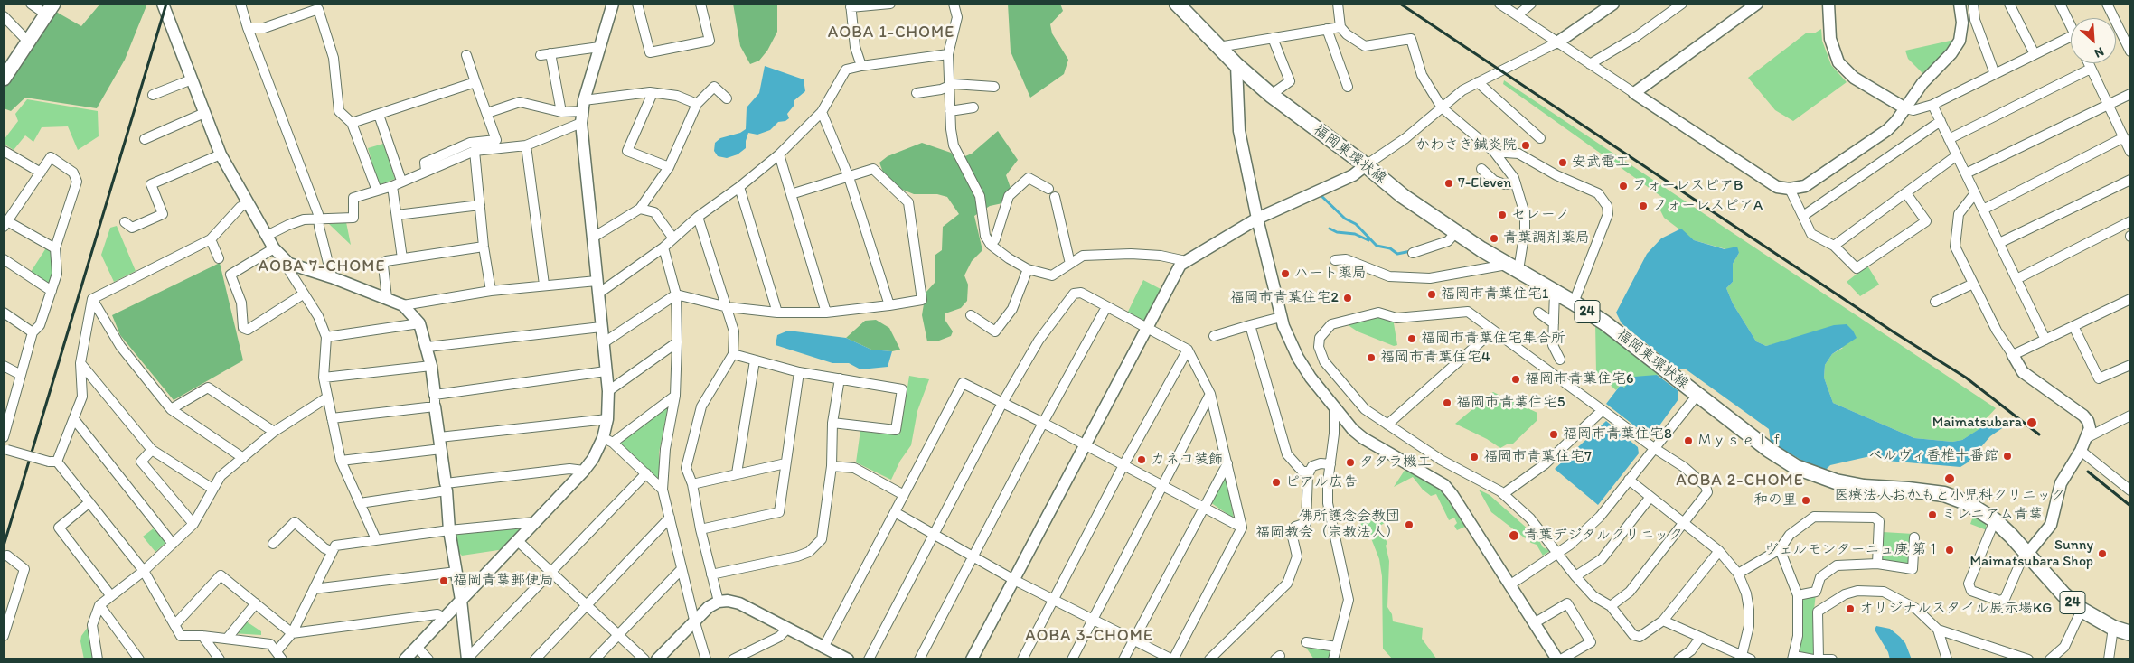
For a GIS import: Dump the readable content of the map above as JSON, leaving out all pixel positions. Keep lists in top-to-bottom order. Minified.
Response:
{"streets":{"main road":["福岡東環状線","24"]},"districts":["AOBA 1-CHOME","AOBA 7-CHOME","AOBA 2-CHOME","AOBA 3-CHOME"],"places":["かわさき鍼炎院","安武電工","7-Eleven","フォーレスピアB","フォーレスピアA","セレーノ","青葉調剤薬局","ハート薬局","福岡市青葉住宅1","福岡市青葉住宅2","福岡市青葉住宅集合所","福岡市青葉住宅4","福岡市青葉住宅6","福岡市青葉住宅5","Maimatsubara","福岡市青葉住宅8","Ｍｙｓｅｌｆ","ベルヴィ香椎十番館","福岡市青葉住宅7","カネコ装飾","タタラ機工","医療法人おかもと小児科クリニック","ピアル広告","和の里","ミレニアム青葉","佛所護念会教団 福岡教会（宗教法人）","青葉デジタルクリニック","ヴェルモンターニュ庚 第１","Sunny Maimatsubara Shop","福岡青葉郵便局","オリジナルスタイル展示場KG"],"north":"bottom right"}
